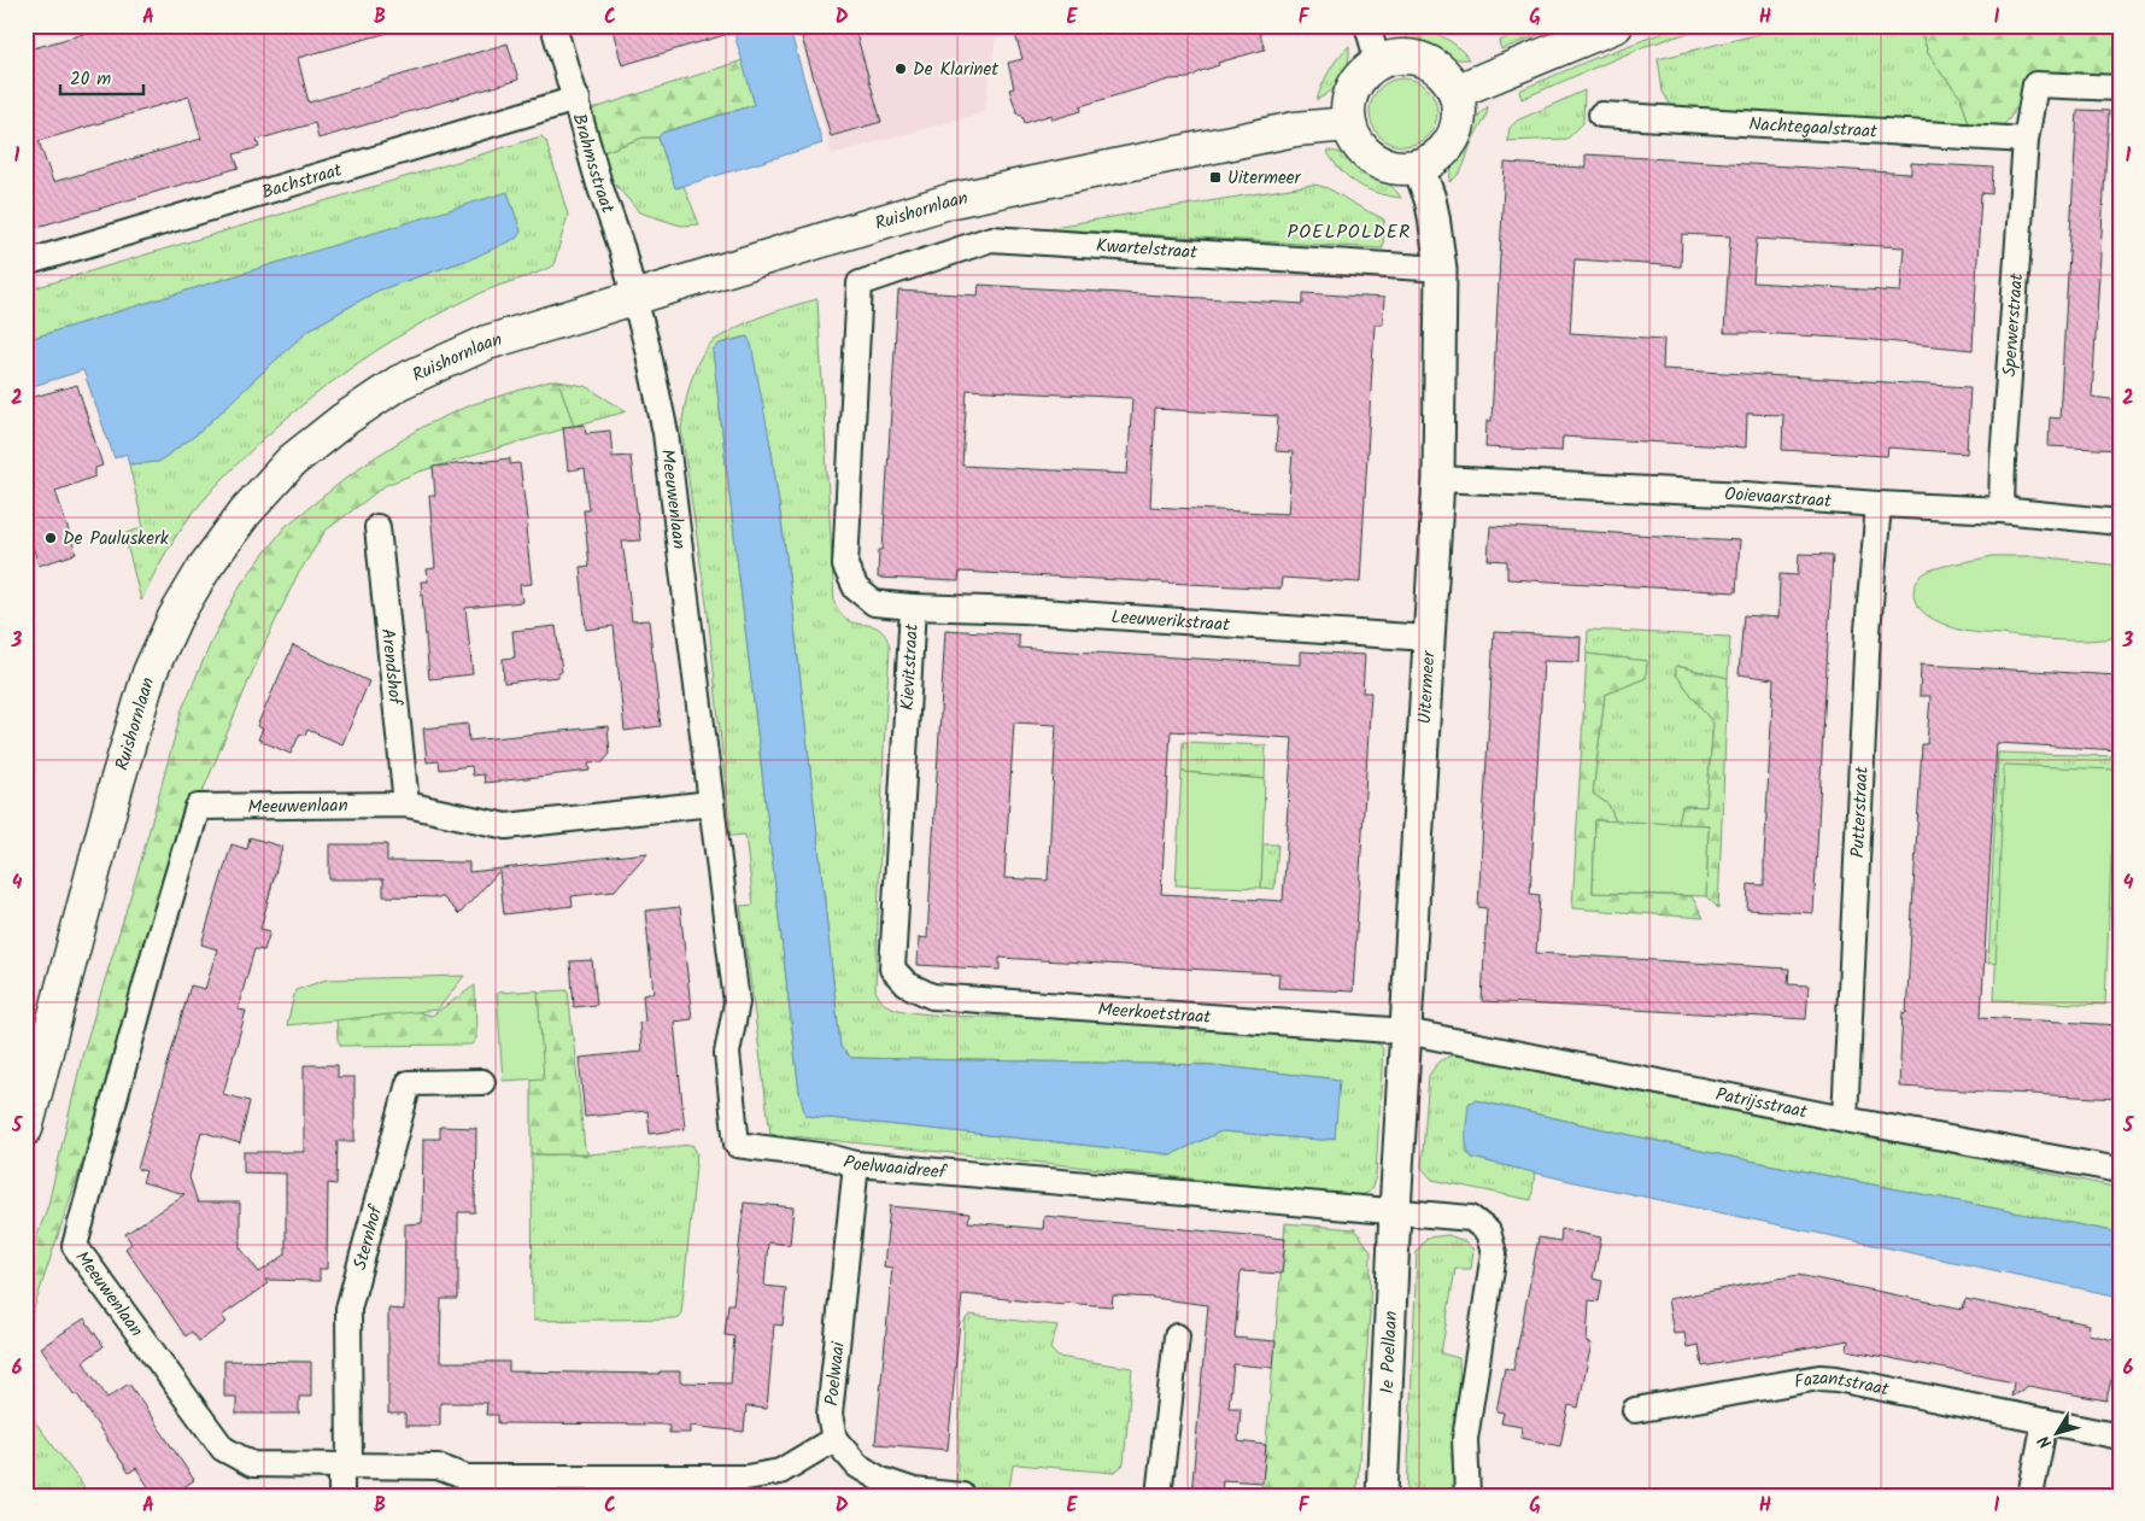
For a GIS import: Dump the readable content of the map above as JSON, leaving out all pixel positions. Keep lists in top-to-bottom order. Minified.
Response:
{"streets":{"main road":["Ruishornlaan"],"street":["Nachtegaalstraat","Brahmsstraat","Bachstraat","Kwartelstraat","Sperwerstraat","Ooievaarstraat","Meeuwenlaan","Leeuwerikstraat","Arendshof","Kievitstraat","Uitermeer","Putterstraat","Meerkoetstraat","Patrijsstraat","Poelwaaidreef","Sternhof","1e Poellaan","Poelwaai","Fazantstraat"]},"crossings":[["Nachtegaalstraat","Sperwerstraat"],["Brahmsstraat","Bachstraat"],["Brahmsstraat","Ruishornlaan"],["Brahmsstraat","Meeuwenlaan"],["Ruishornlaan","Meeuwenlaan"],["Ruishornlaan","Uitermeer"],["Kwartelstraat","Kievitstraat"],["Kwartelstraat","Uitermeer"],["Sperwerstraat","Ooievaarstraat"],["Ooievaarstraat","Uitermeer"],["Ooievaarstraat","Putterstraat"],["Meeuwenlaan","Arendshof"],["Meeuwenlaan","Poelwaaidreef"],["Meeuwenlaan","Sternhof"],["Meeuwenlaan","Poelwaai"],["Leeuwerikstraat","Kievitstraat"],["Leeuwerikstraat","Uitermeer"],["Kievitstraat","Meerkoetstraat"],["Uitermeer","Meerkoetstraat"],["Uitermeer","Patrijsstraat"],["Uitermeer","Poelwaaidreef"],["Uitermeer","1e Poellaan"],["Putterstraat","Patrijsstraat"],["Meerkoetstraat","Patrijsstraat"],["Poelwaaidreef","1e Poellaan"],["Poelwaaidreef","Poelwaai"]],"districts":["POELPOLDER"],"places":{"other":["De Klarinet","De Pauluskerk"],"transit":["Uitermeer"]},"scale_bar":"20 m","north":"bottom left","grid":{"columns":["A","B","C","D","E","F","G","H","I"],"rows":["1","2","3","4","5","6"]}}
